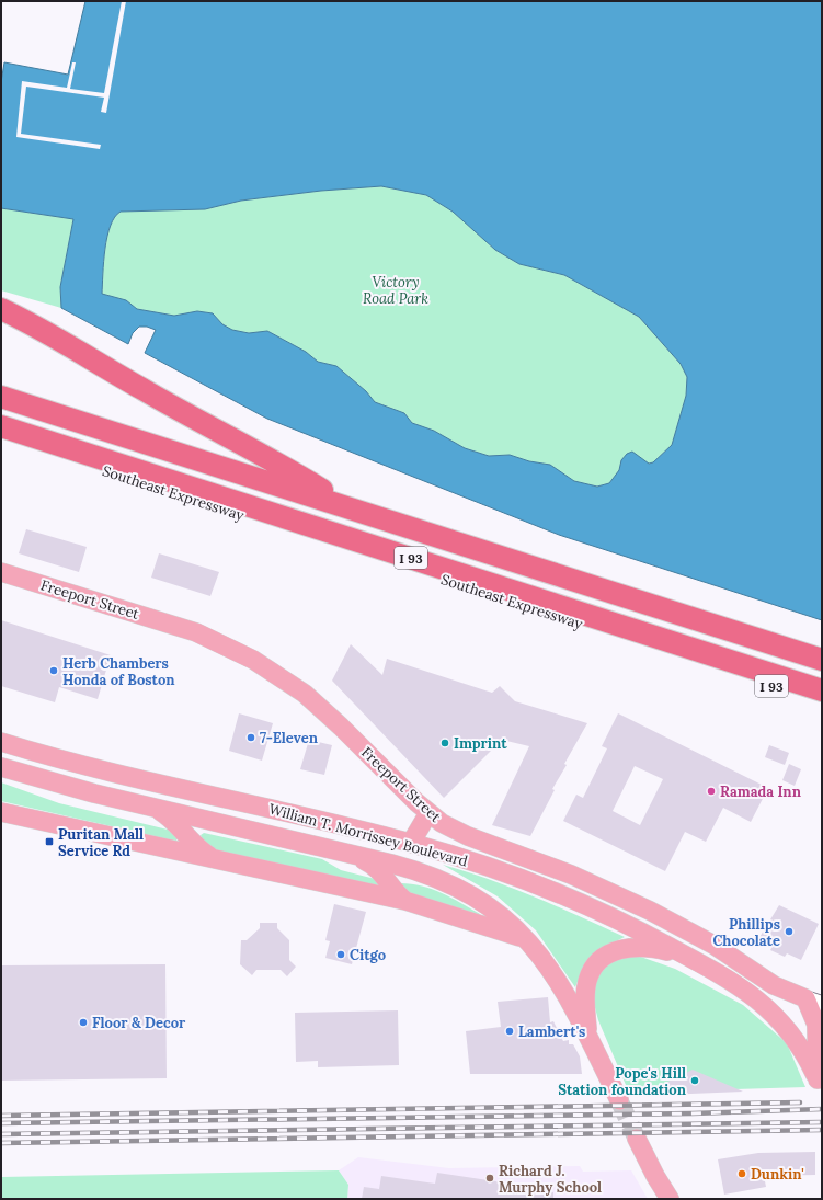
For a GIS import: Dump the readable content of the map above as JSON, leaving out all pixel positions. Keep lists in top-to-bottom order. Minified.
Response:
{"streets":{"highway":["Southeast Expressway","I 93"],"main road":["Freeport Street","William T. Morrissey Boulevard"]},"crossings":[["Freeport Street","William T. Morrissey Boulevard"]],"parks":["Victory Road Park"],"places":{"other":["Herb Chambers Honda of Boston","7-Eleven","Imprint","Ramada Inn","Phillips Chocolate","Citgo","Floor & Decor","Lambert's","Pope's Hill Station foundation","Dunkin'","Richard J. Murphy School"],"transit":["Puritan Mall Service Rd"]}}
